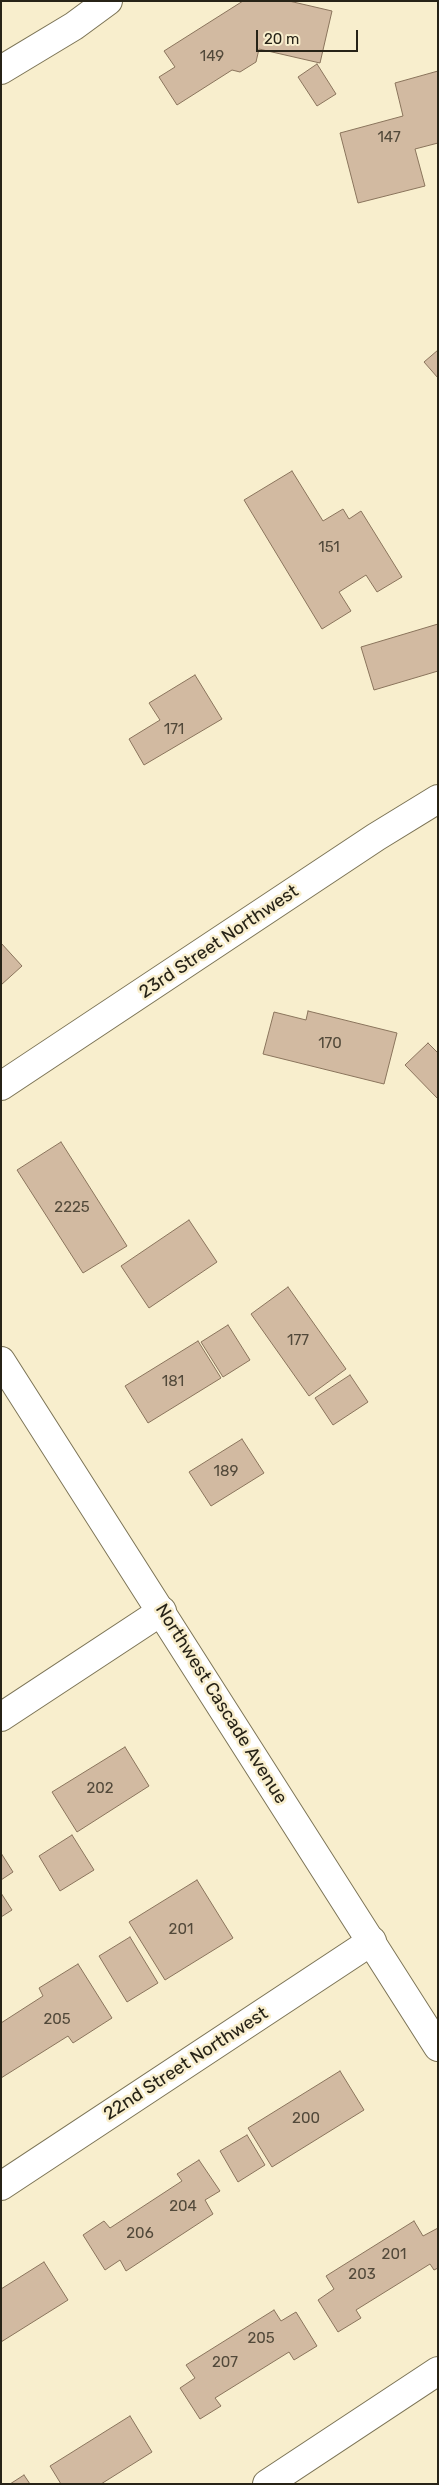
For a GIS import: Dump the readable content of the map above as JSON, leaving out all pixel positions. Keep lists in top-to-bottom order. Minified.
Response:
{"streets":{"street":["23rd Street Northwest","Northwest Cascade Avenue","22nd Street Northwest"]},"crossings":[["Northwest Cascade Avenue","22nd Street Northwest"]],"house_numbers":["149","147","151","171","170","2225","177","181","189","202","201","205","200","204","206","201","203","205","207"],"scale_bar":"20 m"}
